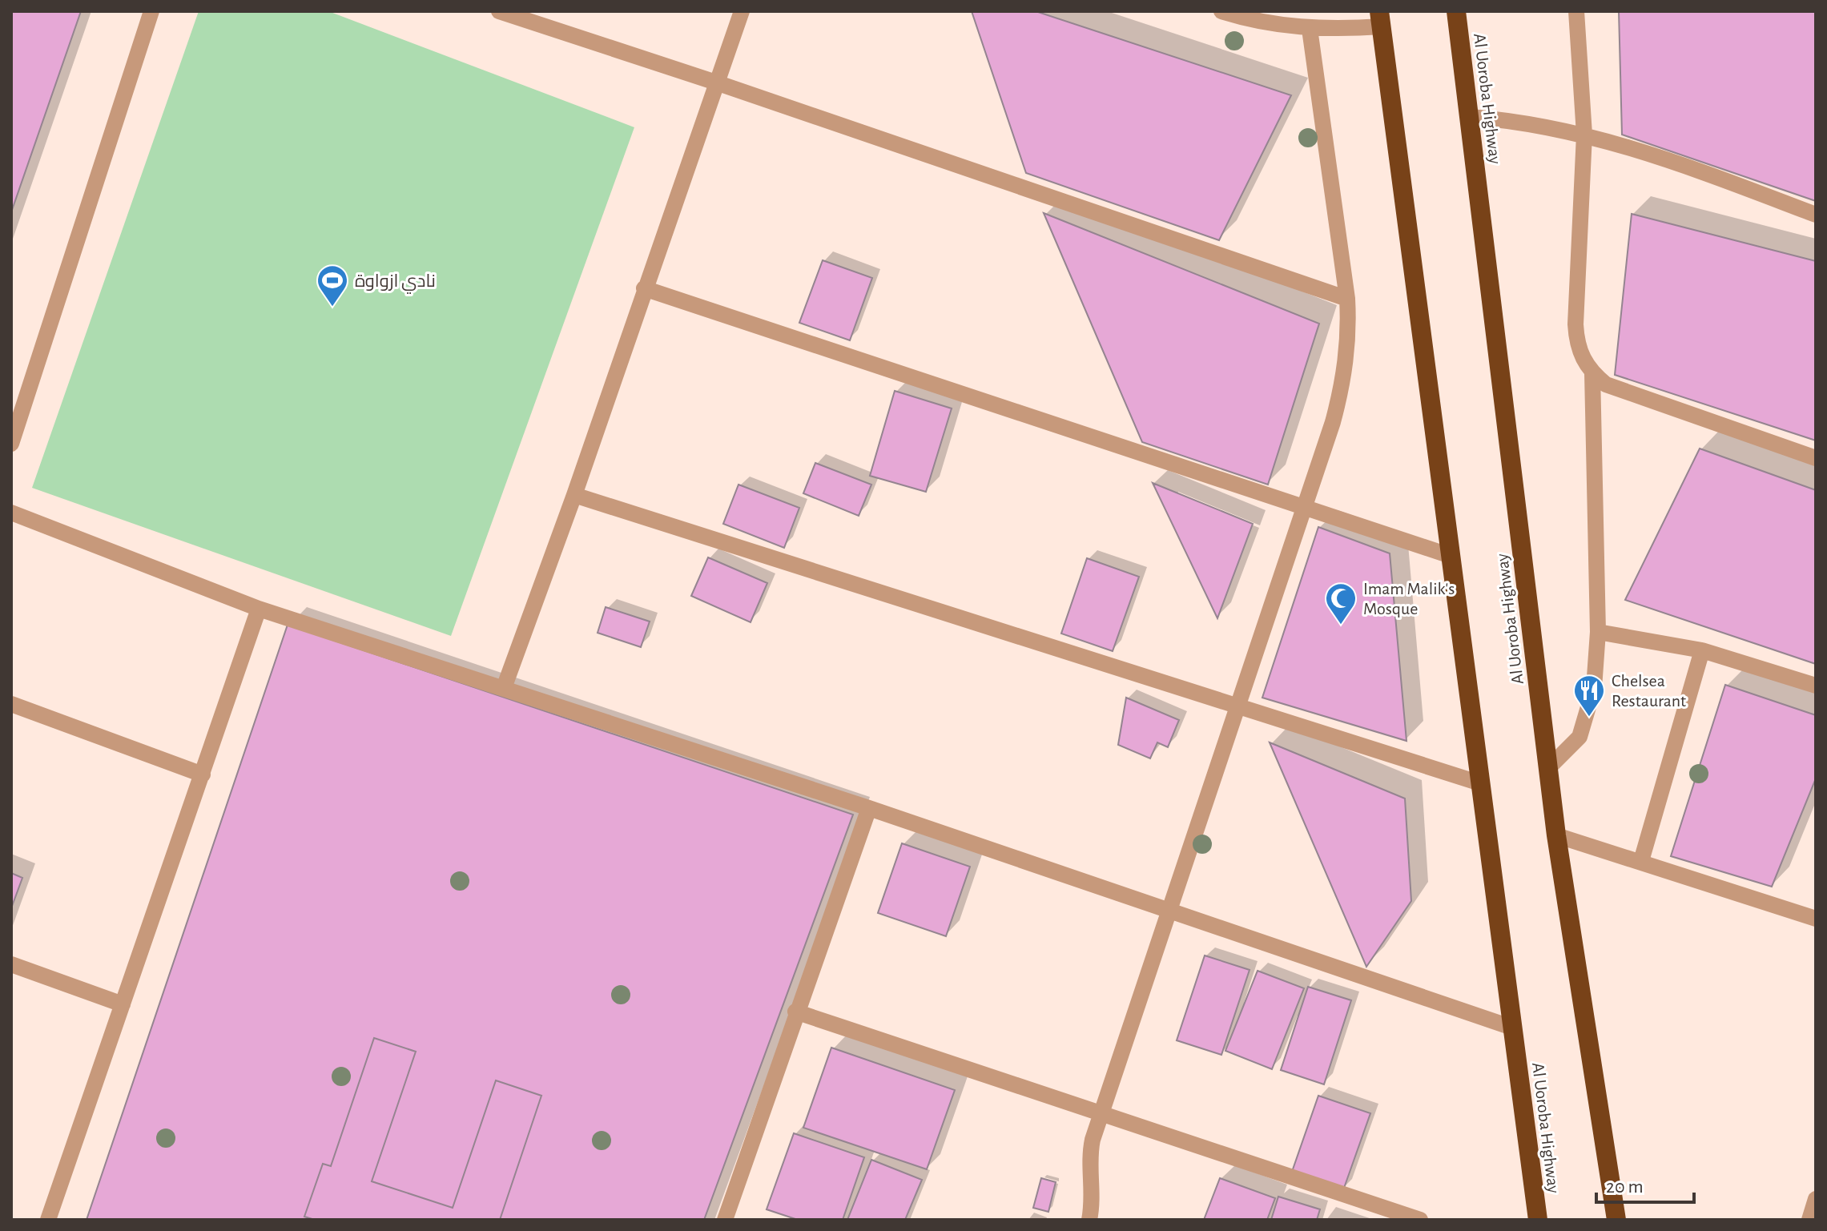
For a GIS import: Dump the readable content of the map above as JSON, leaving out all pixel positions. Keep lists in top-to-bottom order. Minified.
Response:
{"streets":{"highway":["Al Uoroba Highway"]},"places":{"sports":["نادي ازواوة"],"mosque":["Imam Malik's Mosque"],"restaurant":["Chelsea Restaurant"]},"scale_bar":"20 m"}
